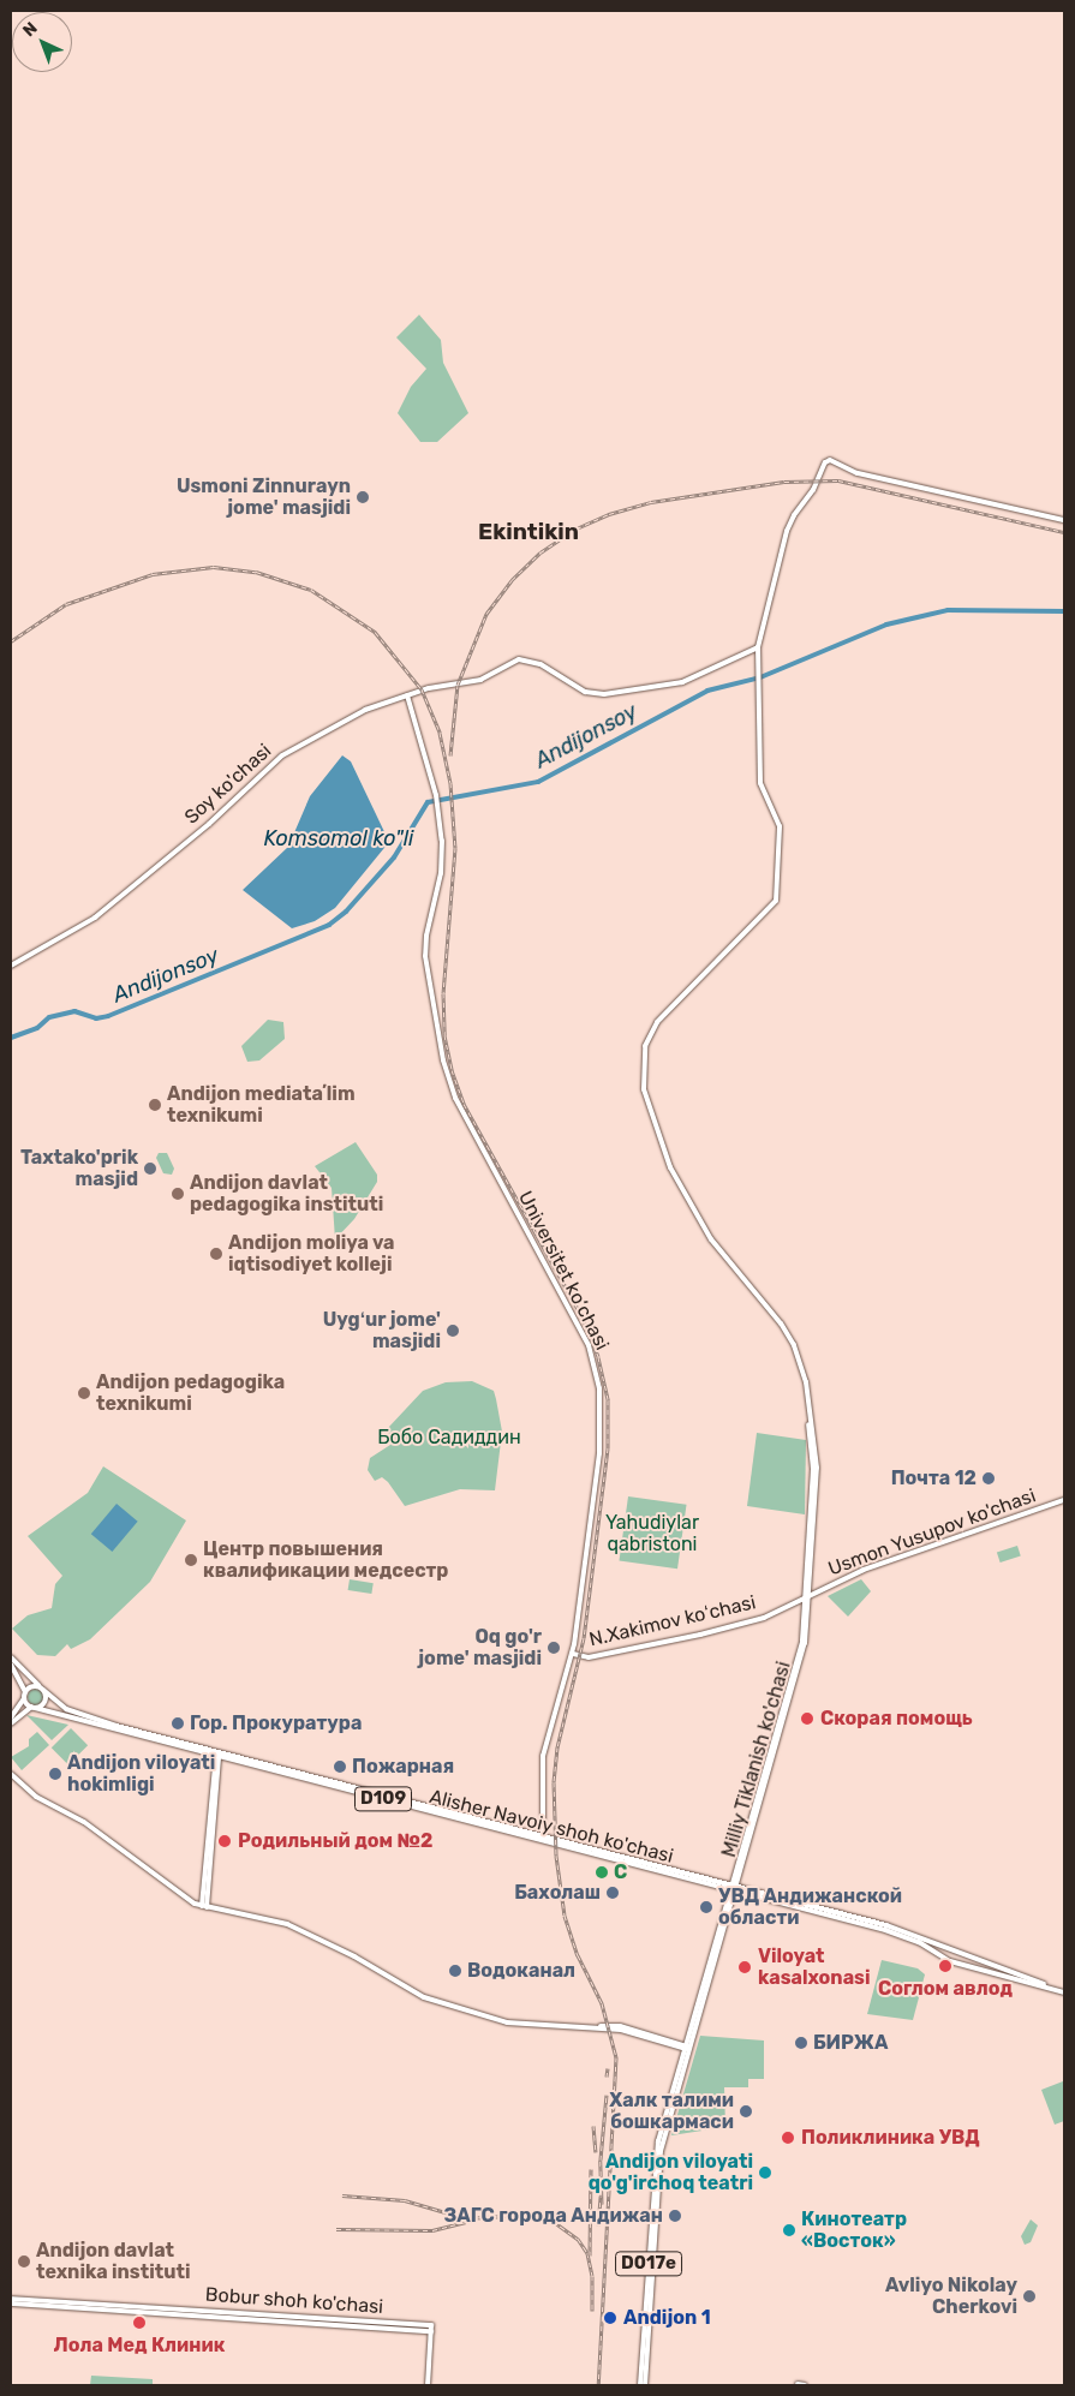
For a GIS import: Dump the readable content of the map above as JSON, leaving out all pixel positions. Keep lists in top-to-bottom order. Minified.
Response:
{"streets":{"main road":["Soy ko'chasi","Universitet kо‘chasi","Usmon Yusupov ko'chasi","N.Xakimov koʻchasi","Milliy Tiklanish ko'chasi","D109","Alisher Navoiy shoh ko'chasi","D017e","Bobur shoh ko'chasi"]},"crossings":[["Soy ko'chasi","Universitet kо‘chasi"],["Soy ko'chasi","Milliy Tiklanish ko'chasi"],["Universitet kо‘chasi","N.Xakimov koʻchasi"],["Universitet kо‘chasi","Alisher Navoiy shoh ko'chasi"],["Usmon Yusupov ko'chasi","N.Xakimov koʻchasi"],["Usmon Yusupov ko'chasi","Milliy Tiklanish ko'chasi"],["N.Xakimov koʻchasi","Milliy Tiklanish ko'chasi"],["Milliy Tiklanish ko'chasi","Alisher Navoiy shoh ko'chasi"],["Milliy Tiklanish ko'chasi","D017e"],["D109","Alisher Navoiy shoh ko'chasi"]],"districts":["Ekintikin"],"water":["Andijonsoy","Komsomol ko\"li"],"parks":["Бобо Садиддин","Yahudiylar qabristoni"],"places":["Usmoni Zinnurayn jome' masjidi","Andijon mediataʼlim texnikumi","Taxtako'prik masjid","Andijon davlat pedagogika instituti","Andijon moliya va iqtisodiyet kolleji","Uygʻur jome' masjidi","Andijon pedagogika texnikumi","Почта 12","Центр повышения квалификации медсестр","Oq go'r jome' masjidi","Скорая помощь","Гор. Прокуратура","Пожарная","Andijon vilоyati hоkimligi","Родильный дом №2","С","Бахолаш","УВД Андижанской области","Соглом авлод","Viloyat kasalxonasi","Водоканал","БИРЖА","Халк талими бошкармаси","Поликлиника УВД","Andijon viloyati qo'g'irchoq teatri","ЗАГС города Андижан","Кинотеатр «Восток»","Andijon davlat texnika instituti","Avliyo Nikolay Cherkovi","Andijon 1","Лола Мед Клиник"],"north":"top left"}
